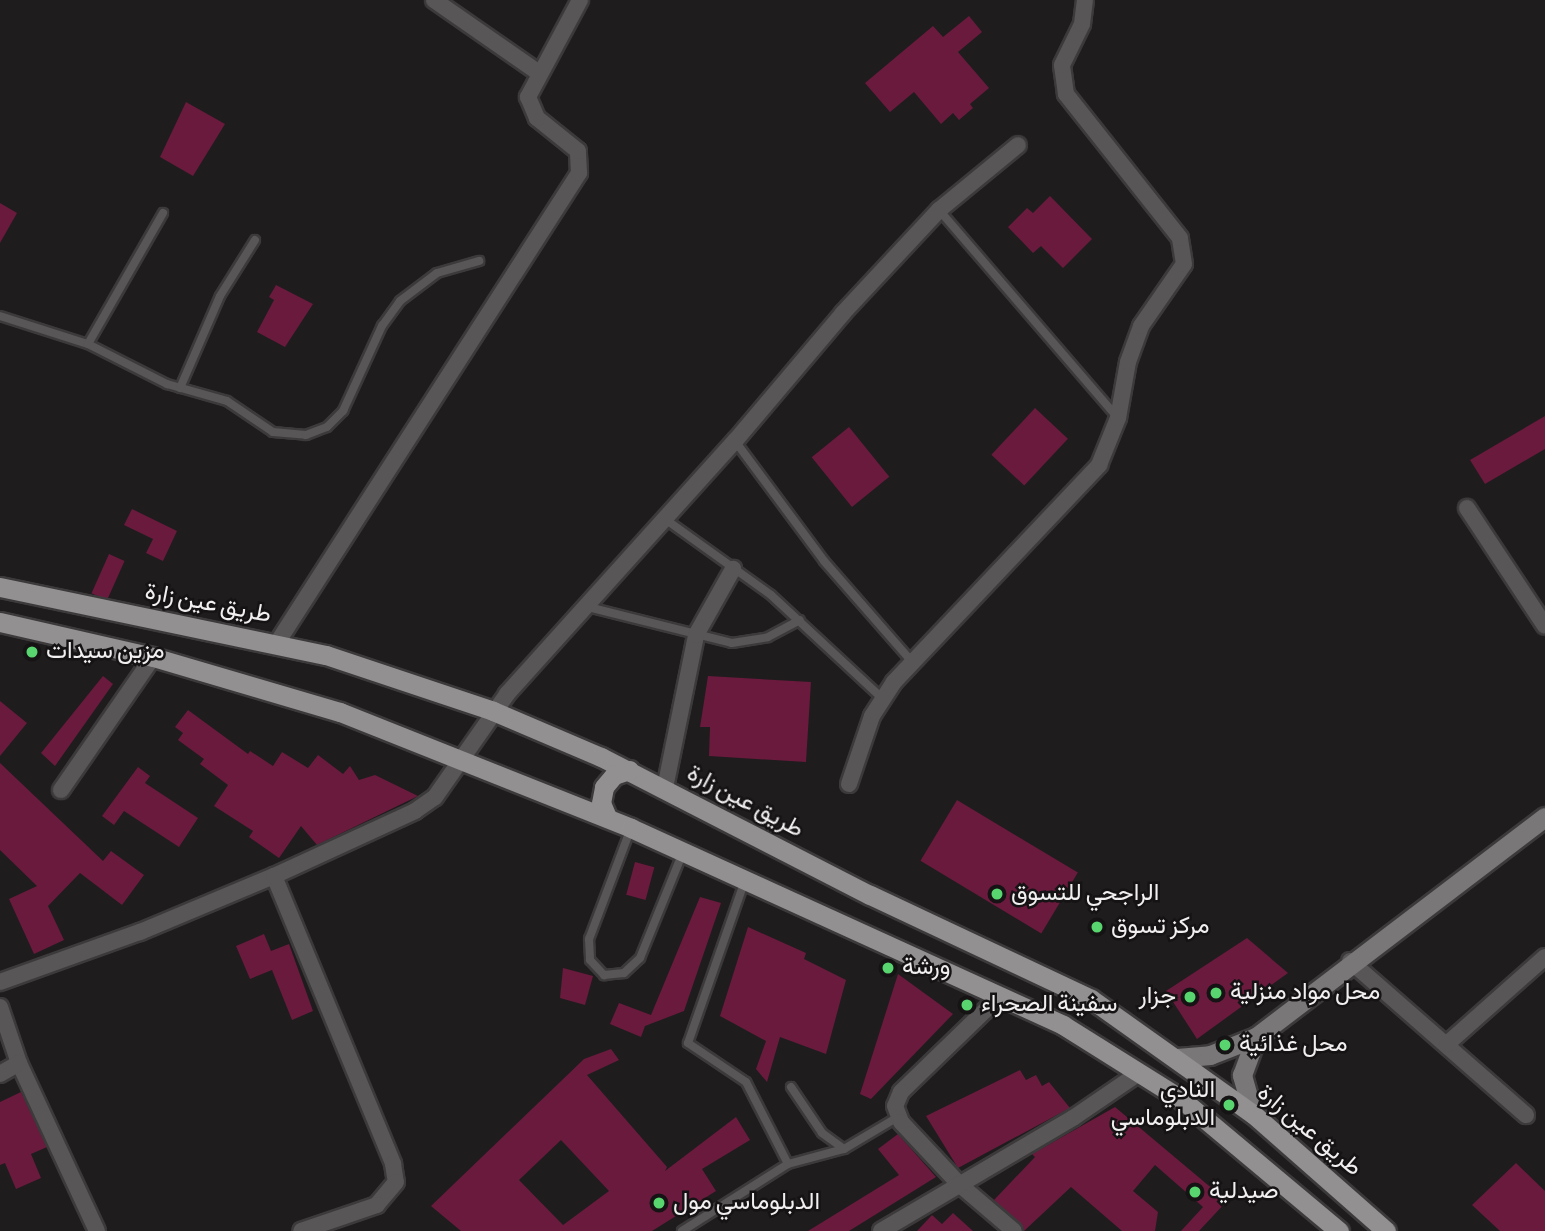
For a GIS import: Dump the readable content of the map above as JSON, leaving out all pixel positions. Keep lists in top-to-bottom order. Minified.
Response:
{"streets":{"main road":["طريق عين زارة"]},"places":["مزين سيدات","الراجحي للتسوق","مركز تسوق","ورشة","محل مواد منزلية","جزار","سفينة الصحراء","محل غذائية","النادي الدبلوماسي","صيدلية","الدبلوماسي مول"]}
